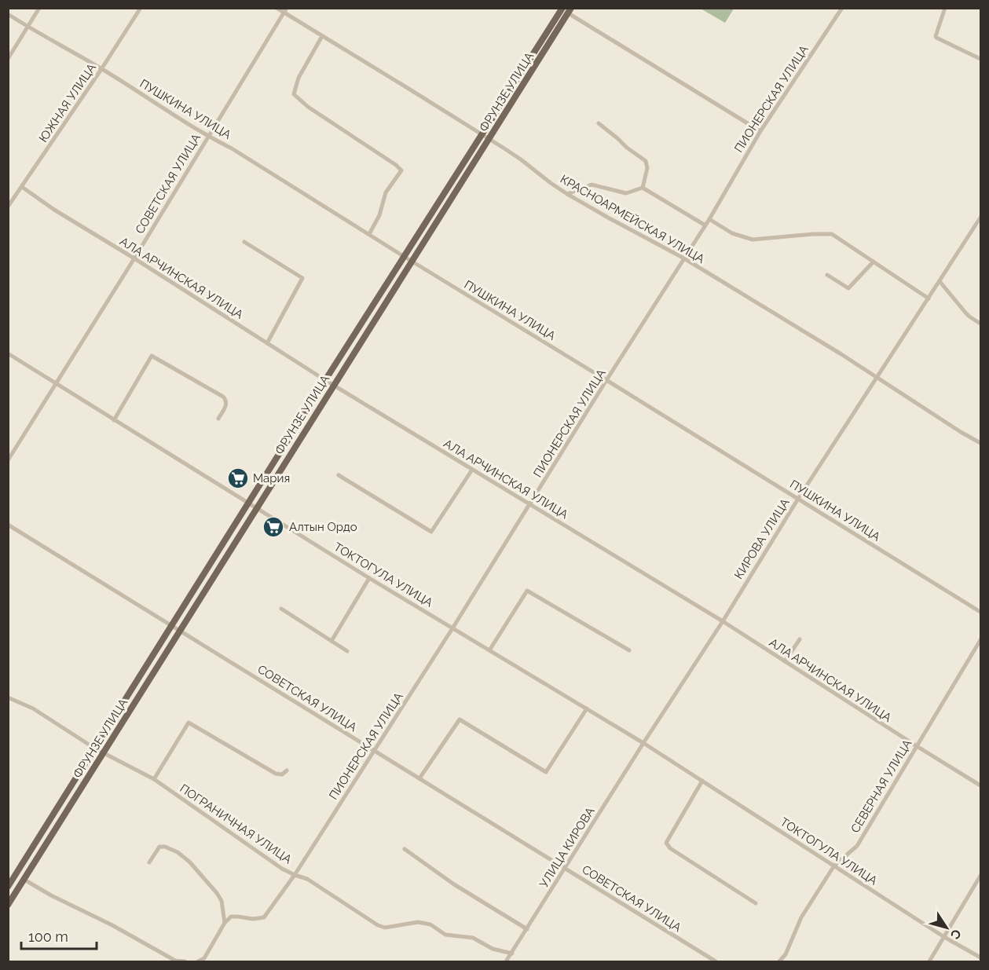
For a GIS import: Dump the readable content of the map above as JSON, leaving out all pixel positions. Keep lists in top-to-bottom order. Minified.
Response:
{"streets":{"main road":["ФРУНЗЕ УЛИЦА"],"street":["ПИОНЕРСКАЯ УЛИЦА","ЮЖНАЯ УЛИЦА","ПУШКИНА УЛИЦА","СОВЕТСКАЯ УЛИЦА","КРАСНОАРМЕЙСКАЯ УЛИЦА","АЛА АРЧИНСКАЯ УЛИЦА","КИРОВА УЛИЦА","ТОКТОГУЛА УЛИЦА","СЕВЕРНАЯ УЛИЦА","ПОГРАНИЧНАЯ УЛИЦА","УЛИЦА КИРОВА"]},"crossings":[["ФРУНЗЕ УЛИЦА","ПУШКИНА УЛИЦА"],["ФРУНЗЕ УЛИЦА","СОВЕТСКАЯ УЛИЦА"],["ФРУНЗЕ УЛИЦА","КРАСНОАРМЕЙСКАЯ УЛИЦА"],["ФРУНЗЕ УЛИЦА","АЛА АРЧИНСКАЯ УЛИЦА"],["ФРУНЗЕ УЛИЦА","ТОКТОГУЛА УЛИЦА"],["ФРУНЗЕ УЛИЦА","ПОГРАНИЧНАЯ УЛИЦА"],["ПИОНЕРСКАЯ УЛИЦА","ПУШКИНА УЛИЦА"],["ПИОНЕРСКАЯ УЛИЦА","СОВЕТСКАЯ УЛИЦА"],["ПИОНЕРСКАЯ УЛИЦА","КРАСНОАРМЕЙСКАЯ УЛИЦА"],["ПИОНЕРСКАЯ УЛИЦА","АЛА АРЧИНСКАЯ УЛИЦА"],["ПИОНЕРСКАЯ УЛИЦА","ТОКТОГУЛА УЛИЦА"],["ПИОНЕРСКАЯ УЛИЦА","ПОГРАНИЧНАЯ УЛИЦА"],["ЮЖНАЯ УЛИЦА","ПУШКИНА УЛИЦА"],["ЮЖНАЯ УЛИЦА","АЛА АРЧИНСКАЯ УЛИЦА"],["ПУШКИНА УЛИЦА","СОВЕТСКАЯ УЛИЦА"],["ПУШКИНА УЛИЦА","КИРОВА УЛИЦА"],["СОВЕТСКАЯ УЛИЦА","КРАСНОАРМЕЙСКАЯ УЛИЦА"],["СОВЕТСКАЯ УЛИЦА","АЛА АРЧИНСКАЯ УЛИЦА"],["СОВЕТСКАЯ УЛИЦА","ТОКТОГУЛА УЛИЦА"],["СОВЕТСКАЯ УЛИЦА","УЛИЦА КИРОВА"],["КРАСНОАРМЕЙСКАЯ УЛИЦА","КИРОВА УЛИЦА"],["АЛА АРЧИНСКАЯ УЛИЦА","КИРОВА УЛИЦА"],["АЛА АРЧИНСКАЯ УЛИЦА","СЕВЕРНАЯ УЛИЦА"],["КИРОВА УЛИЦА","ТОКТОГУЛА УЛИЦА"],["КИРОВА УЛИЦА","УЛИЦА КИРОВА"],["ТОКТОГУЛА УЛИЦА","СЕВЕРНАЯ УЛИЦА"],["ТОКТОГУЛА УЛИЦА","УЛИЦА КИРОВА"],["ПОГРАНИЧНАЯ УЛИЦА","УЛИЦА КИРОВА"]],"places":{"supermarket":["Мария","Алтын Ордо"]},"scale_bar":"100 m","north":"bottom right"}
